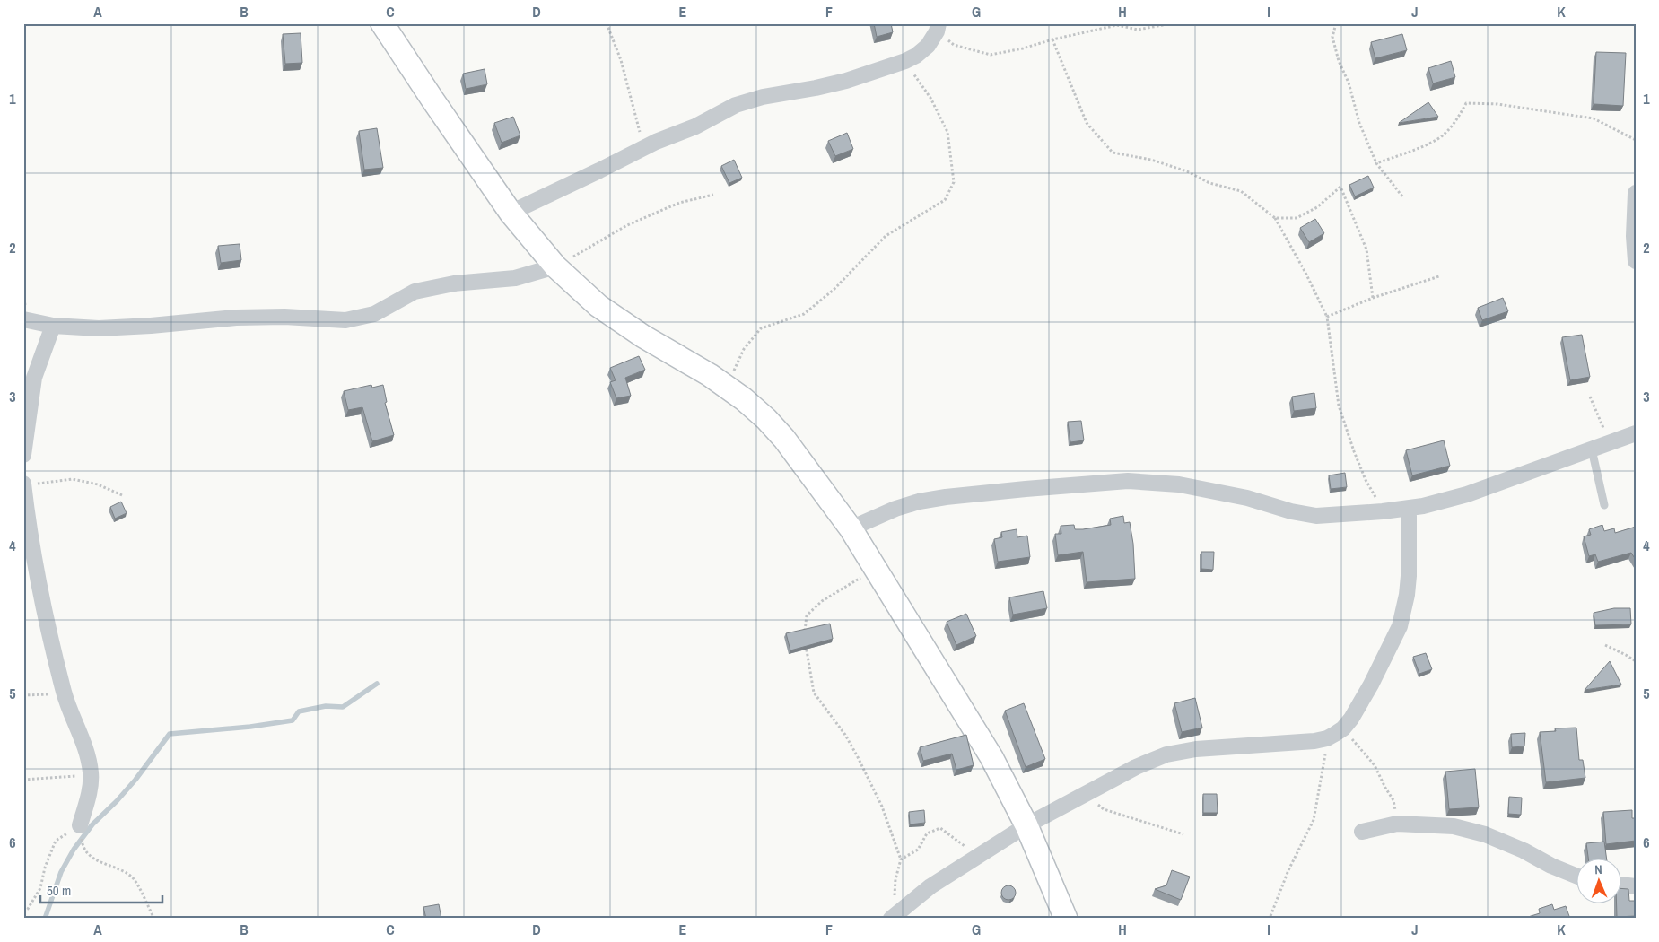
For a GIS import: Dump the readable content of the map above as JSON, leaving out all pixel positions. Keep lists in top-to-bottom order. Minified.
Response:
{"scale_bar":"50 m","north":"top","grid":{"columns":["A","B","C","D","E","F","G","H","I","J","K"],"rows":["1","2","3","4","5","6"]}}
